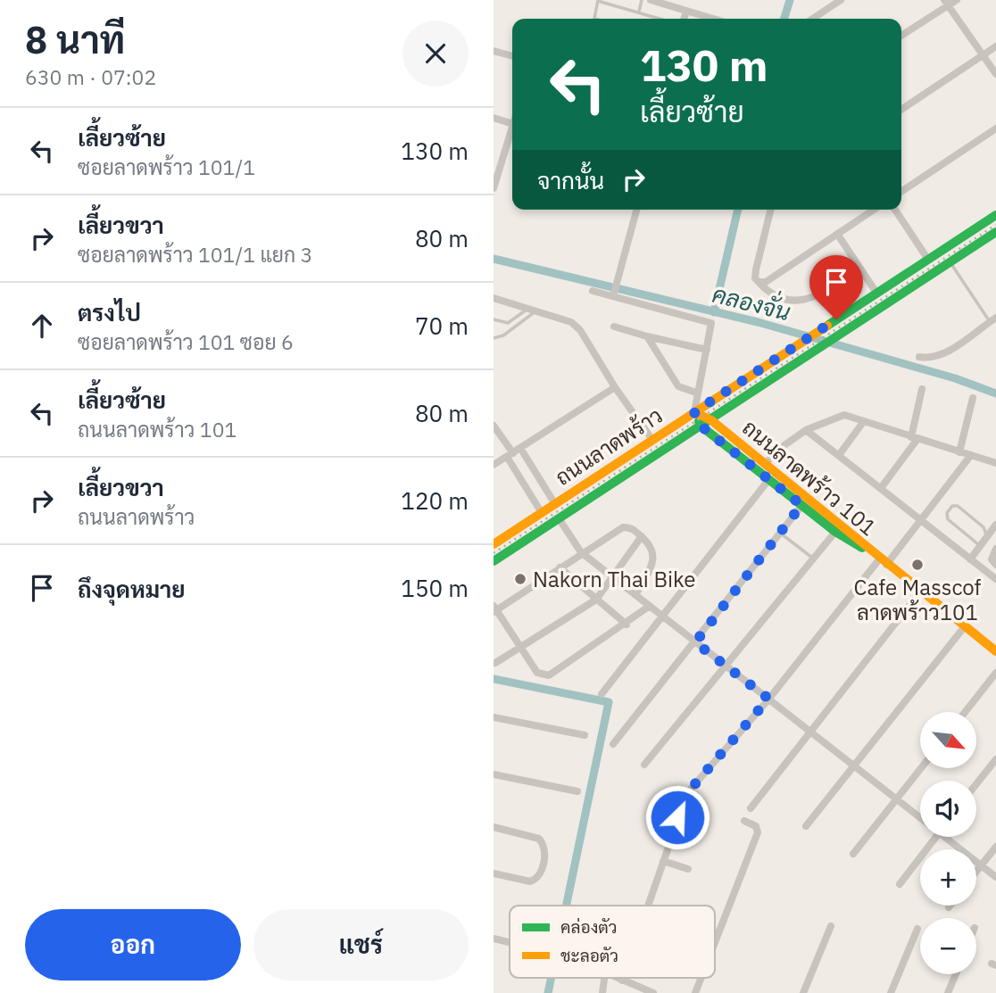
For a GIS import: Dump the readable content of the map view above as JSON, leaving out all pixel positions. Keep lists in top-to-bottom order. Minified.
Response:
{"streets":{"main road":["ถนนลาดพร้าว","ถนนลาดพร้าว 101"]},"crossings":[["ถนนลาดพร้าว","ถนนลาดพร้าว 101"]],"water":["คลองจั่น"],"places":["Cafe Masscof ลาดพร้าว101","Nakorn Thai Bike"],"legend":["คล่องตัว","ชะลอตัว"],"north":"bottom right","page":{"heading":["8 นาที","630 m · 07:02"],"turn":["130 m","เลี้ยวซ้าย"],"list":[{"name":"เลี้ยวซ้าย","note":"ซอยลาดพร้าว 101/1","value":"130 m"},{"name":"เลี้ยวขวา","note":"ซอยลาดพร้าว 101/1 แยก 3","value":"80 m"},{"name":"ตรงไป","note":"ซอยลาดพร้าว 101 ซอย 6","value":"70 m"},{"name":"เลี้ยวซ้าย","note":"ถนนลาดพร้าว 101","value":"80 m"},{"name":"เลี้ยวขวา","note":"ถนนลาดพร้าว","value":"120 m"},{"name":"ถึงจุดหมาย","value":"150 m"}],"then":"จากนั้น","map_buttons":["+","−"],"buttons":["ออก","แชร์"]}}
